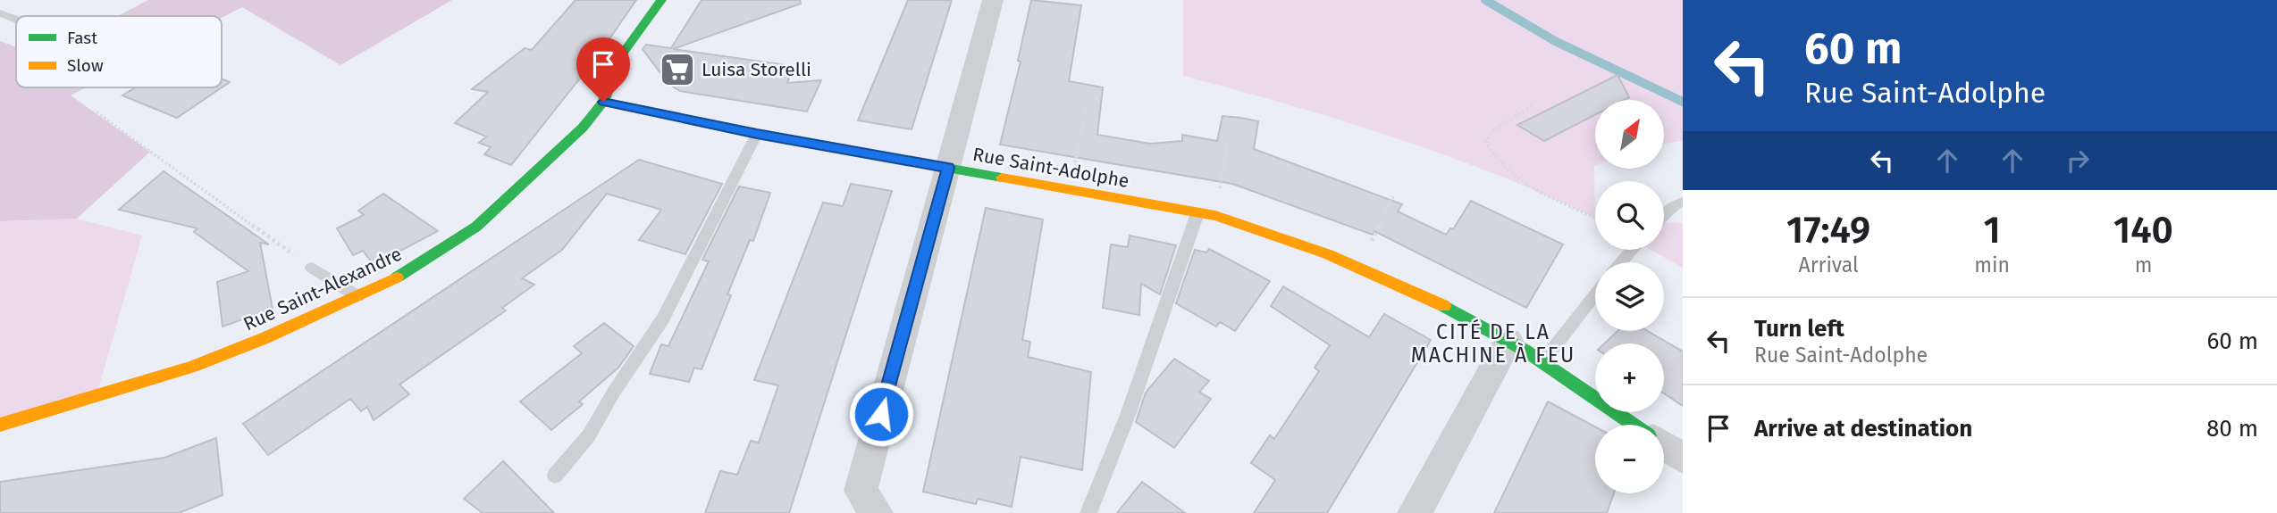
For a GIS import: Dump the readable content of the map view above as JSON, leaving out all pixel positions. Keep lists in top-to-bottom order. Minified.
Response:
{"streets":{"street":["Rue Saint-Adolphe","Rue Saint-Alexandre"]},"crossings":[["Rue Saint-Adolphe","Rue Saint-Alexandre"]],"districts":["CITÉ DE LA MACHINE À FEU"],"places":{"supermarket":["Luisa Storelli"]},"legend":["Fast","Slow"],"north":"top right","page":{"turn":["60 m","Rue Saint-Adolphe"],"map_buttons":["+","−"],"eta":["17:49","Arrival","1","min","140","m"],"list":[{"name":"Turn left","note":"Rue Saint-Adolphe","value":"60 m"},{"name":"Arrive at destination","value":"80 m"}]}}
